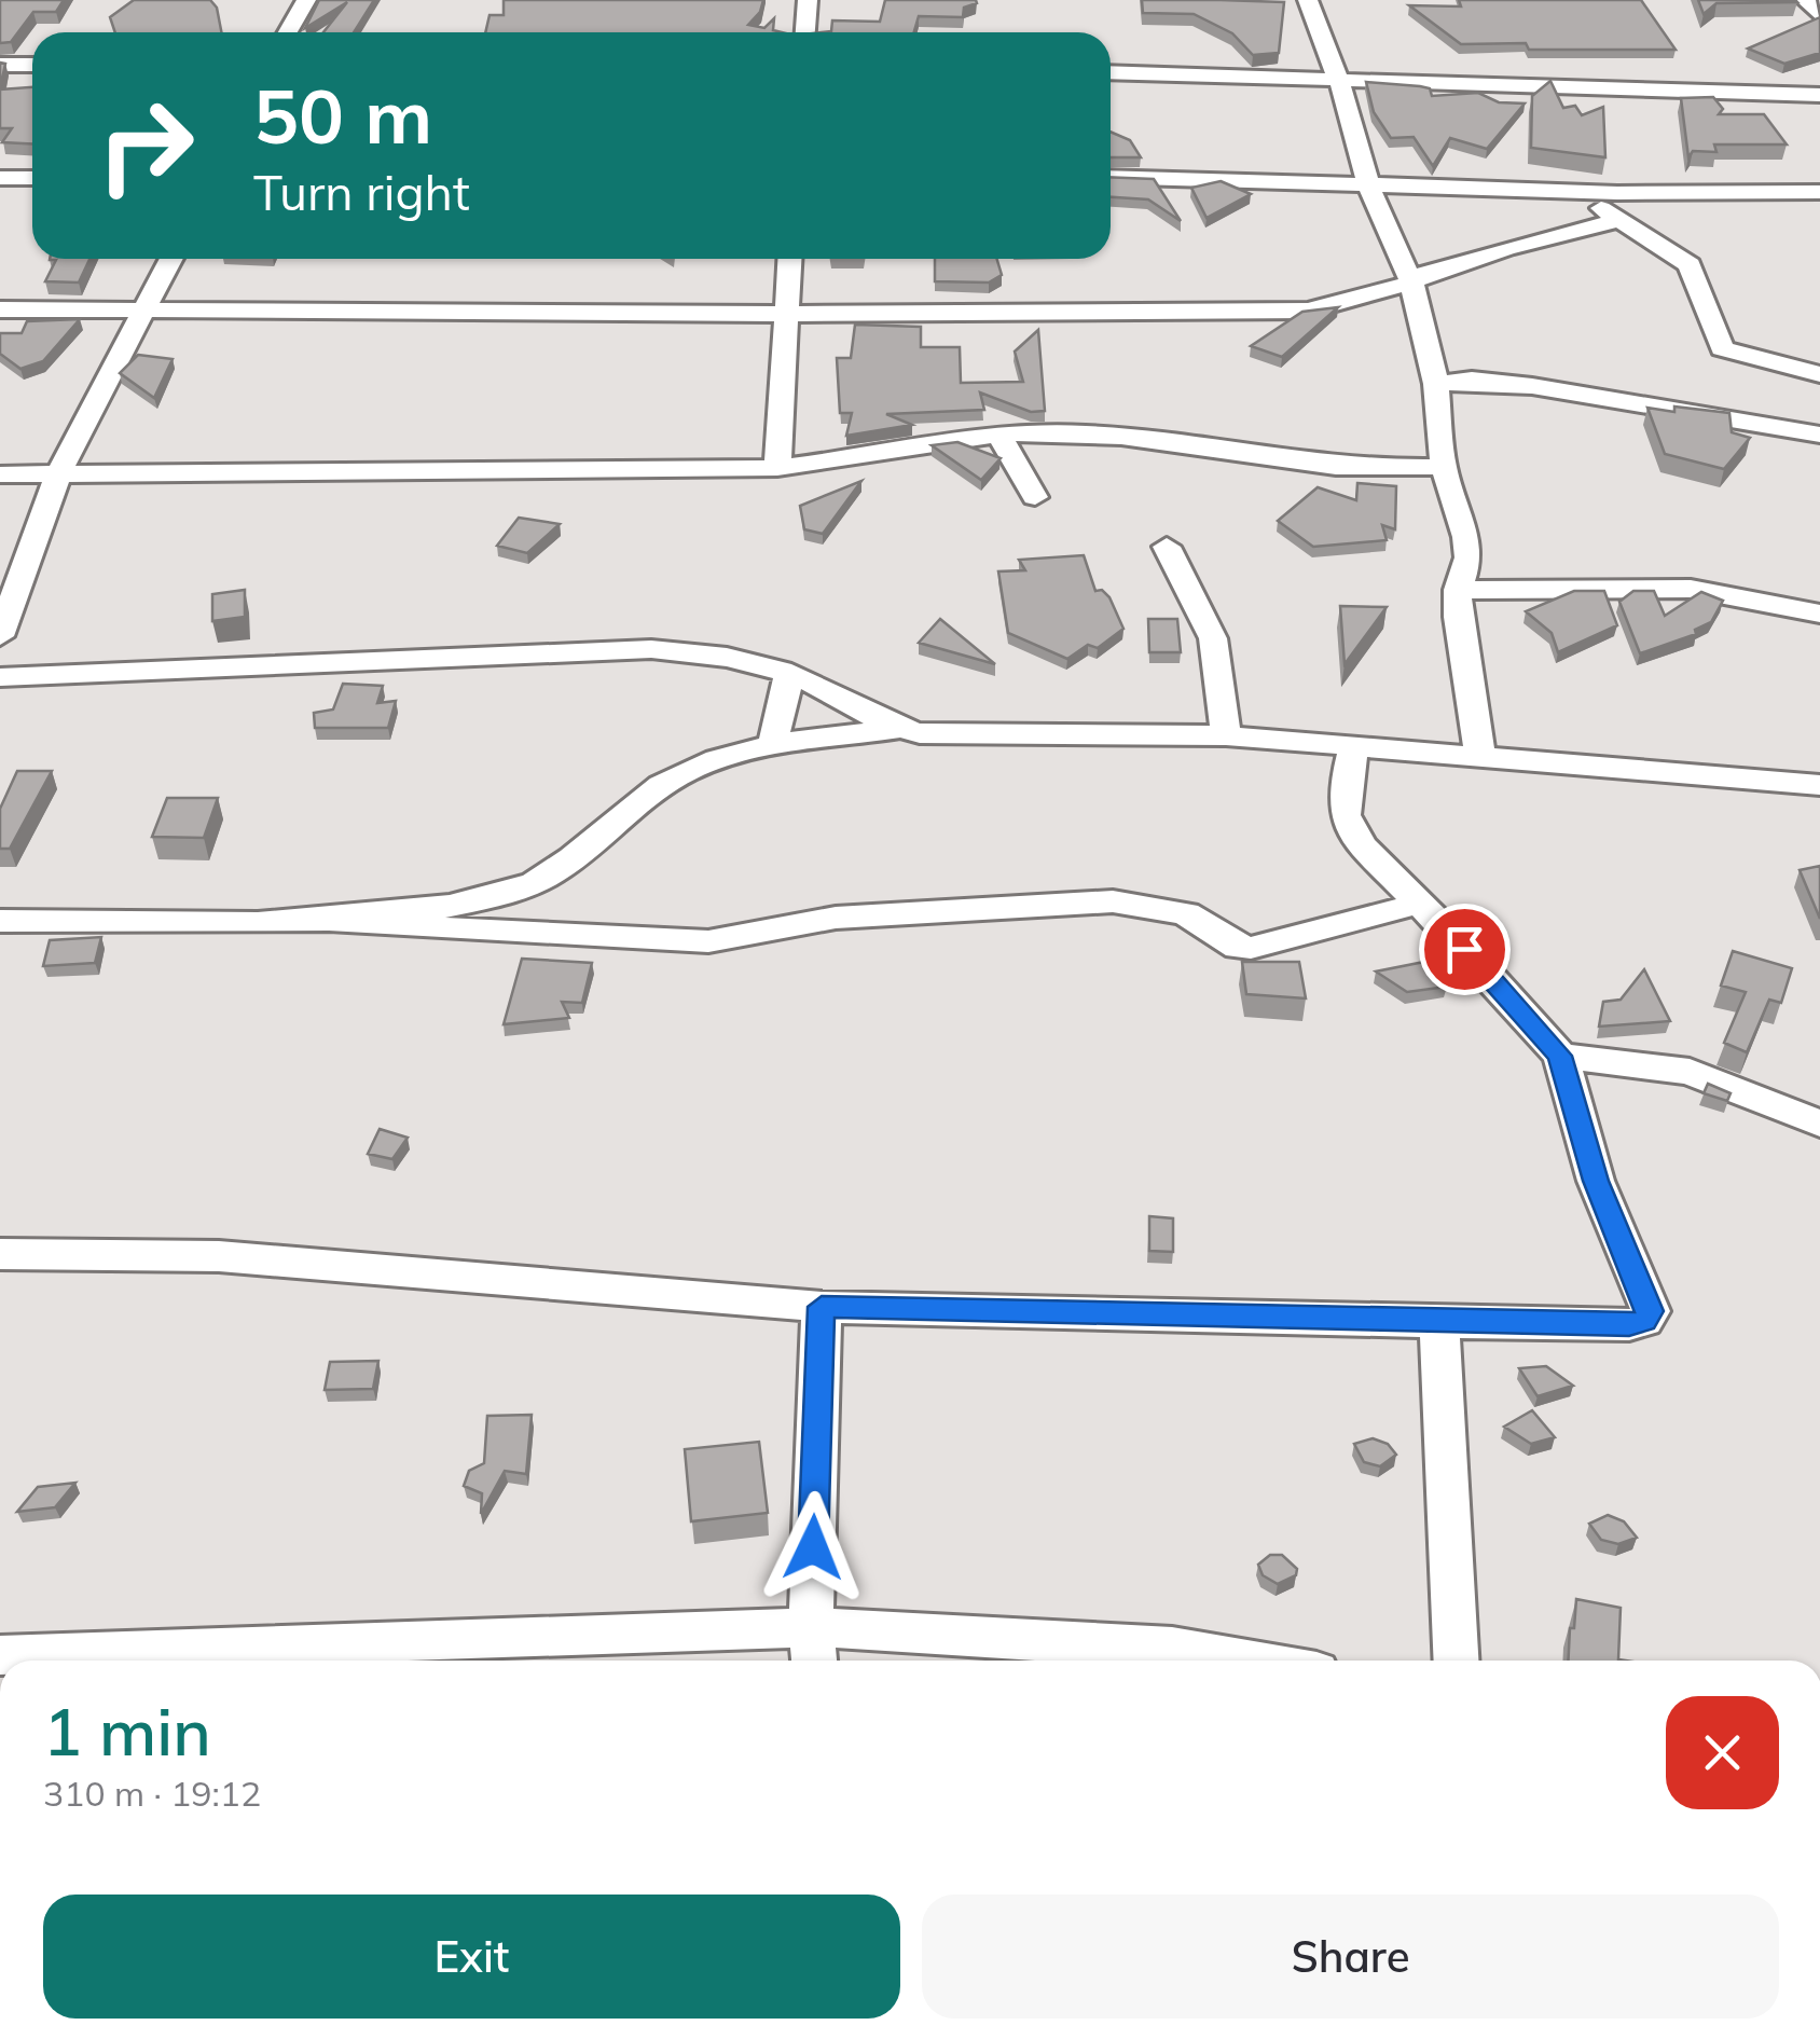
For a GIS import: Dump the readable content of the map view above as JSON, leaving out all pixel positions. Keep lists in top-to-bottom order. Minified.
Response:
{"page":{"turn":["50 m","Turn right"],"heading":["1 min","310 m · 19:12"],"buttons":["Exit","Share"]}}
